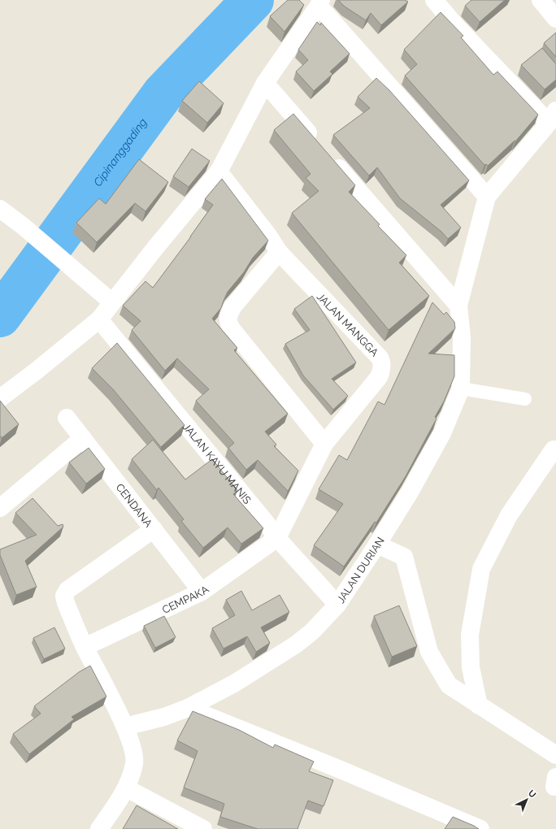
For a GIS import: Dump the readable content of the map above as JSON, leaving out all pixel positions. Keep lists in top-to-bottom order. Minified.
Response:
{"streets":{"street":["JALAN MANGGA","JALAN KAYU MANIS","CENDANA","JALAN DURIAN","CEMPAKA"]},"crossings":[["JALAN MANGGA","JALAN KAYU MANIS"],["JALAN MANGGA","CEMPAKA"],["JALAN KAYU MANIS","JALAN DURIAN"],["JALAN KAYU MANIS","CEMPAKA"],["CENDANA","CEMPAKA"]],"water":["Cipinanggading"],"north":"top right"}
